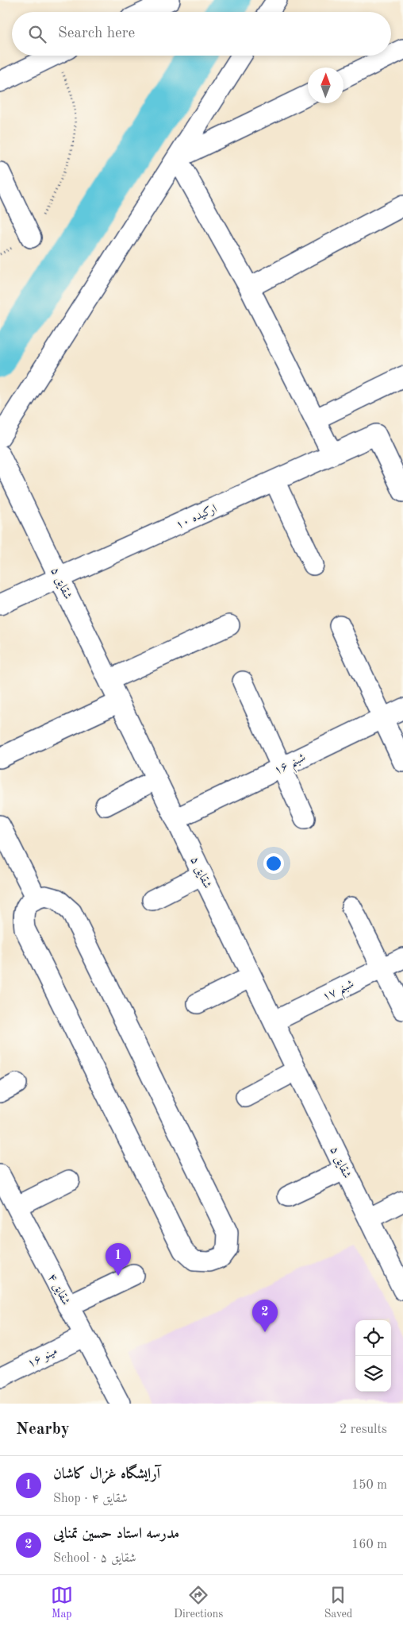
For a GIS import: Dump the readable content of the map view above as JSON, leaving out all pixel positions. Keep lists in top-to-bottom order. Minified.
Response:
{"streets":{"street":["ارکیده ۱۰","شقایق ۵","شبنم ۱۶","شبنم ۱۷","شقایق ۴","مینو ۱۶"]},"crossings":[["ارکیده ۱۰","شقایق ۵"],["شقایق ۵","شبنم ۱۶"],["شقایق ۵","شبنم ۱۷"],["شقایق ۴","مینو ۱۶"]],"north":"top","page":{"search":"Search here","pins":["1","2"],"heading":["Nearby","2 results"],"list":[{"mark":"1","name":"آرایشگاه غزال کاشان","note":"Shop · شقایق ۴","value":"150 m"},{"mark":"2","name":"مدرسه استاد حسین تمنایی","note":"School · شقایق ۵","value":"160 m"}],"nav":["Map","Directions","Saved"]}}
